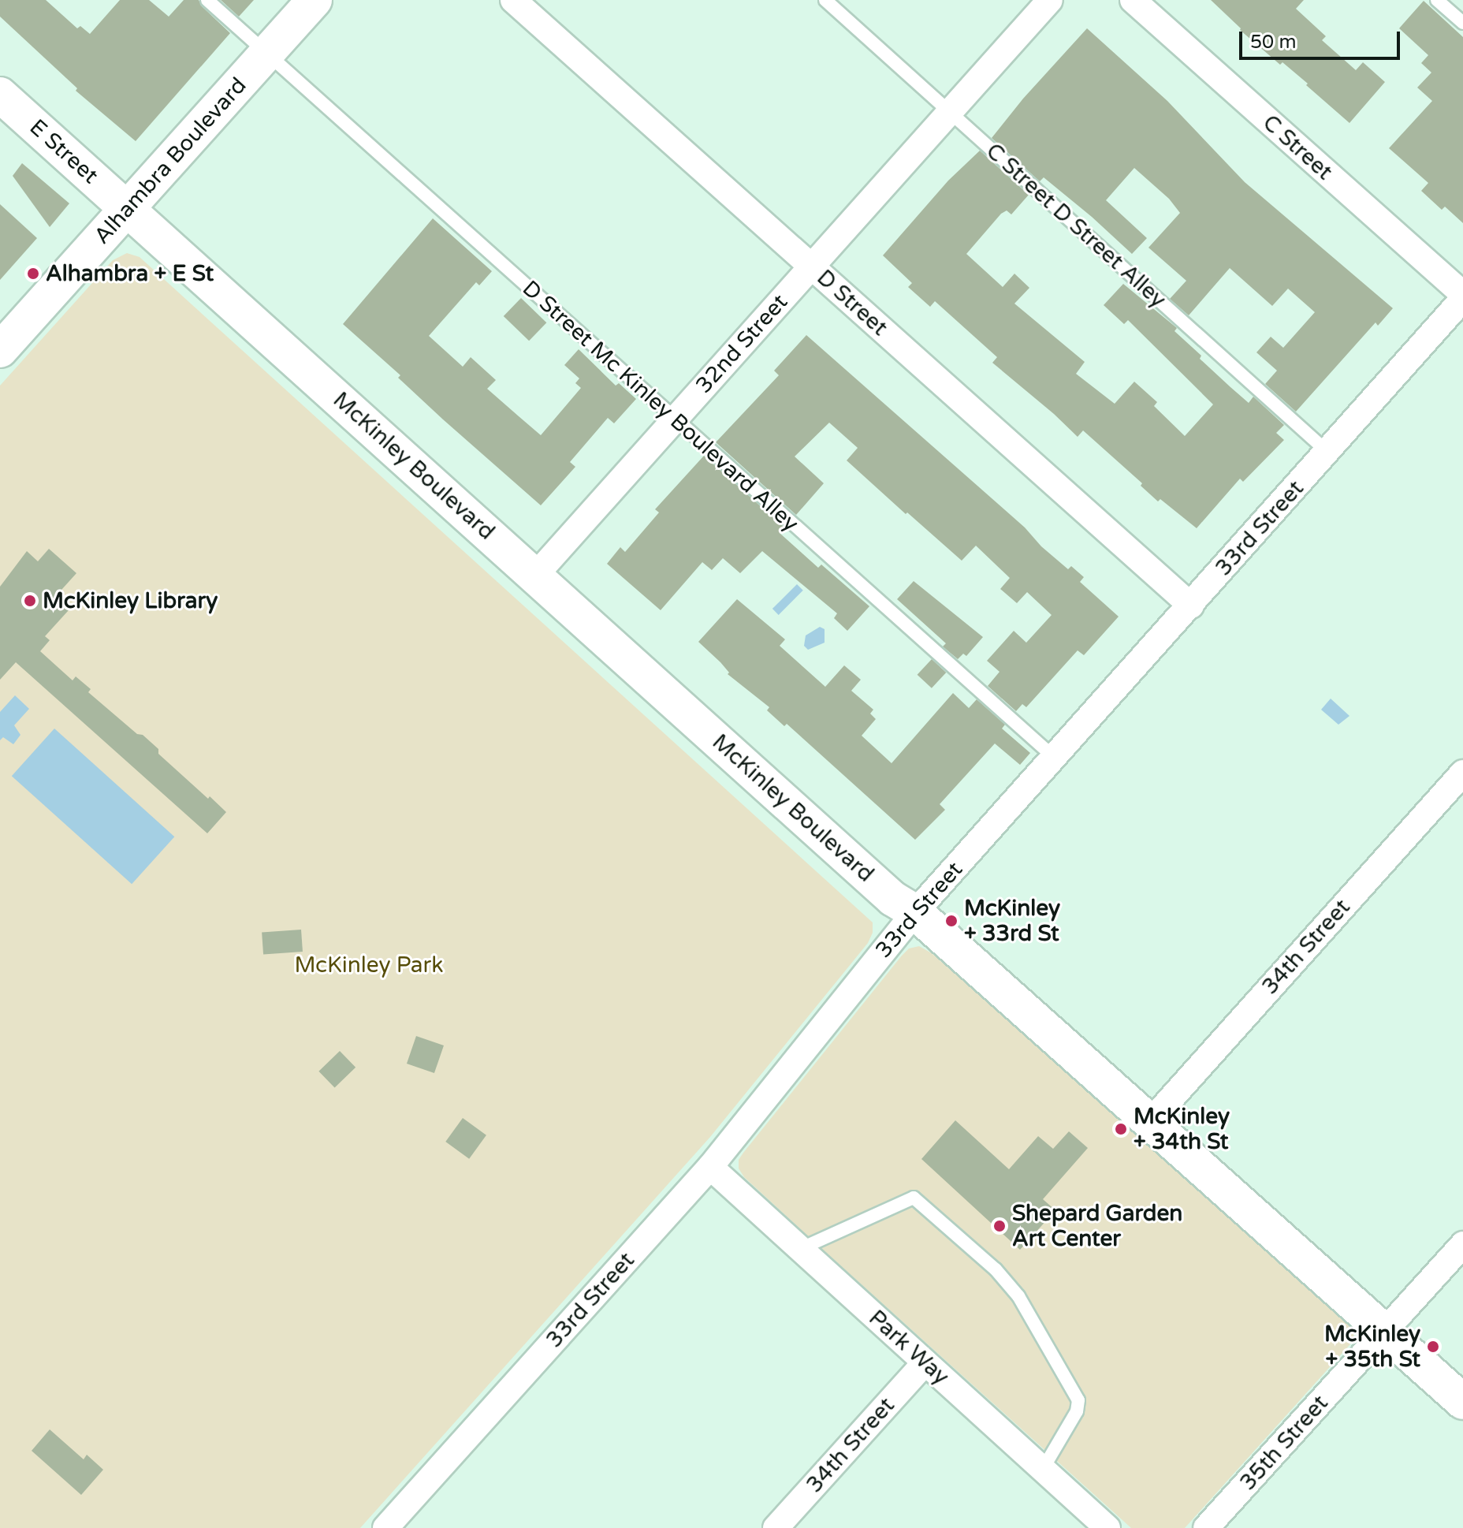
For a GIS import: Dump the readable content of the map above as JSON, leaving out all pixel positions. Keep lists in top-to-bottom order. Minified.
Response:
{"streets":{"street":["C Street","E Street","Alhambra Boulevard","D Street","32nd Street","McKinley Boulevard","33rd Street","34th Street","Park Way","35th Street"],"lane":["C Street D Street Alley","D Street Mc Kinley Boulevard Alley"]},"crossings":[["E Street","Alhambra Boulevard"],["E Street","McKinley Boulevard"],["Alhambra Boulevard","D Street Mc Kinley Boulevard Alley"],["Alhambra Boulevard","McKinley Boulevard"],["C Street D Street Alley","32nd Street"],["C Street D Street Alley","33rd Street"],["D Street","32nd Street"],["D Street","33rd Street"],["32nd Street","D Street Mc Kinley Boulevard Alley"],["32nd Street","McKinley Boulevard"],["D Street Mc Kinley Boulevard Alley","33rd Street"],["McKinley Boulevard","33rd Street"],["McKinley Boulevard","34th Street"],["McKinley Boulevard","35th Street"],["33rd Street","Park Way"],["34th Street","Park Way"]],"parks":["McKinley Park"],"places":["Alhambra + E St","McKinley Library","McKinley + 33rd St","McKinley + 34th St","Shepard Garden Art Center","McKinley + 35th St"],"scale_bar":"50 m"}
